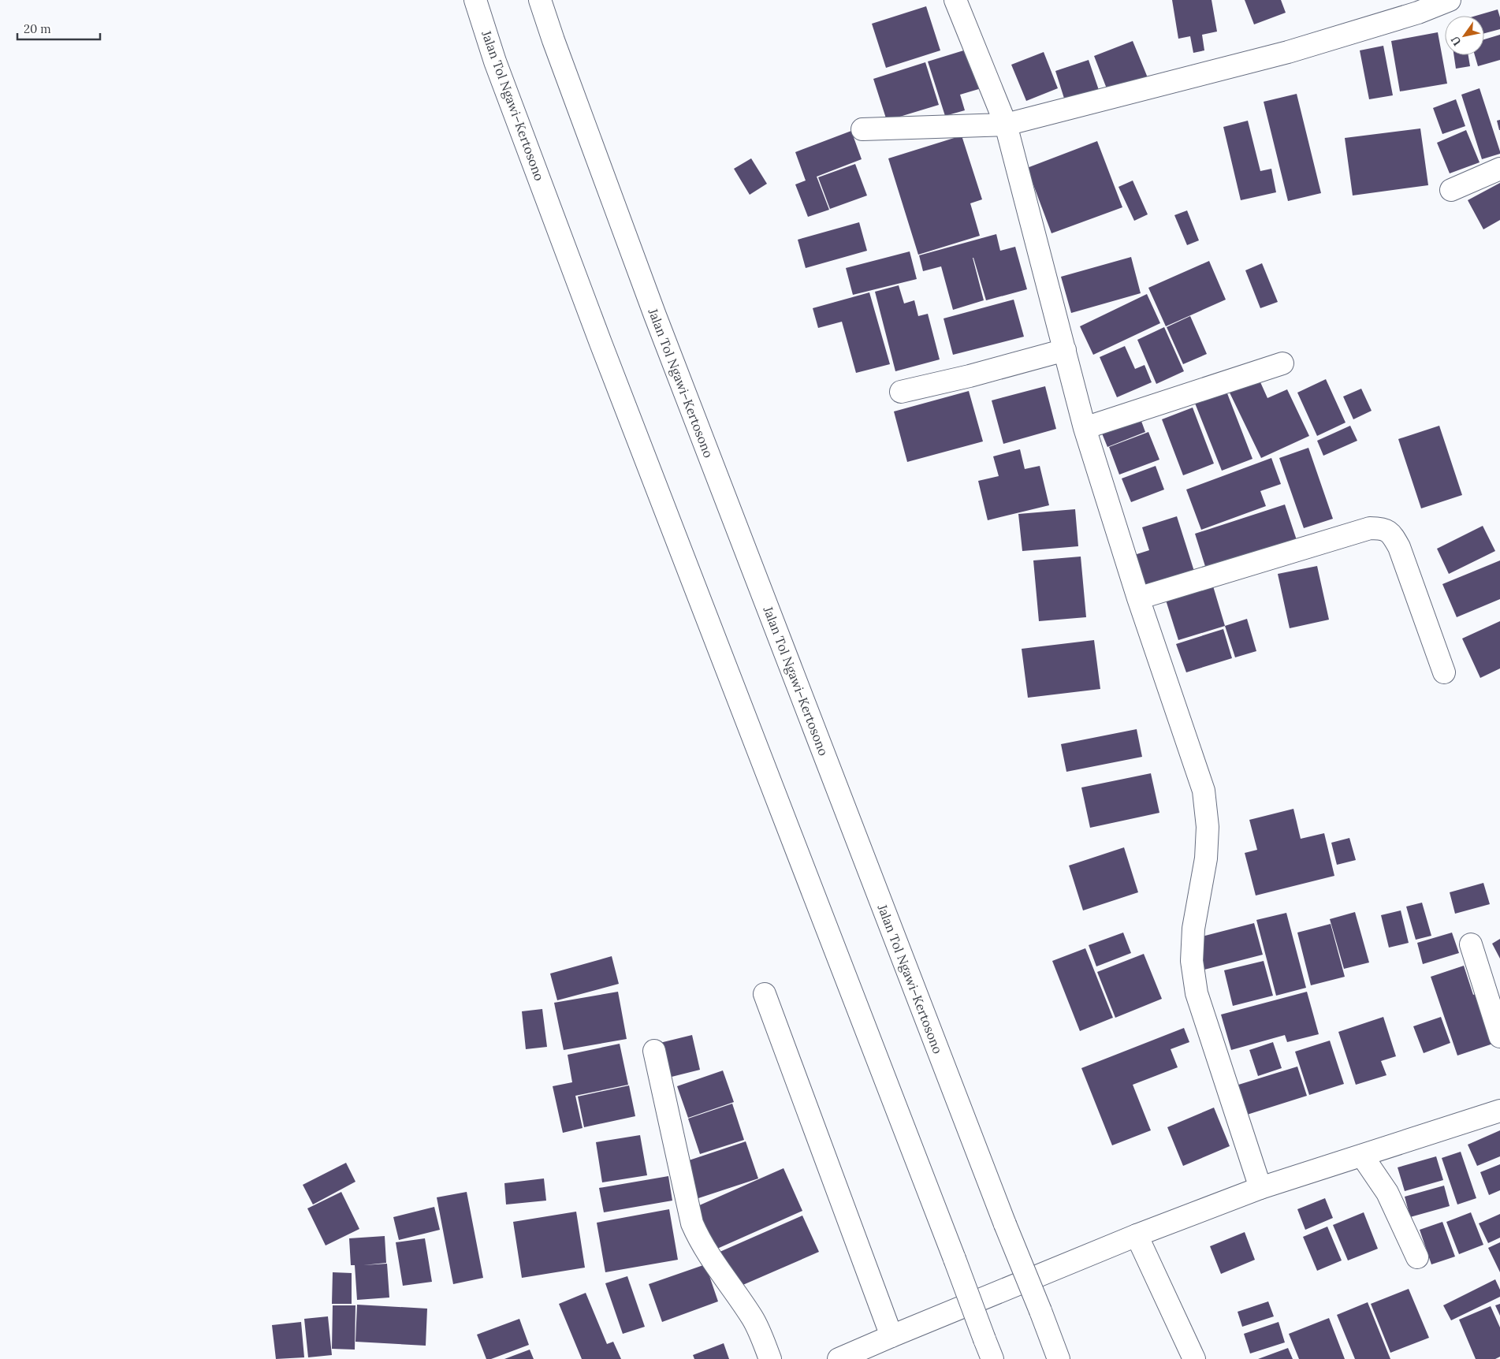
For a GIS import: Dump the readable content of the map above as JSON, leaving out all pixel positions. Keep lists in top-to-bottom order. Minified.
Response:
{"streets":{"main road":["Jalan Tol Ngawi–Kertosono"]},"scale_bar":"20 m","north":"bottom left"}
